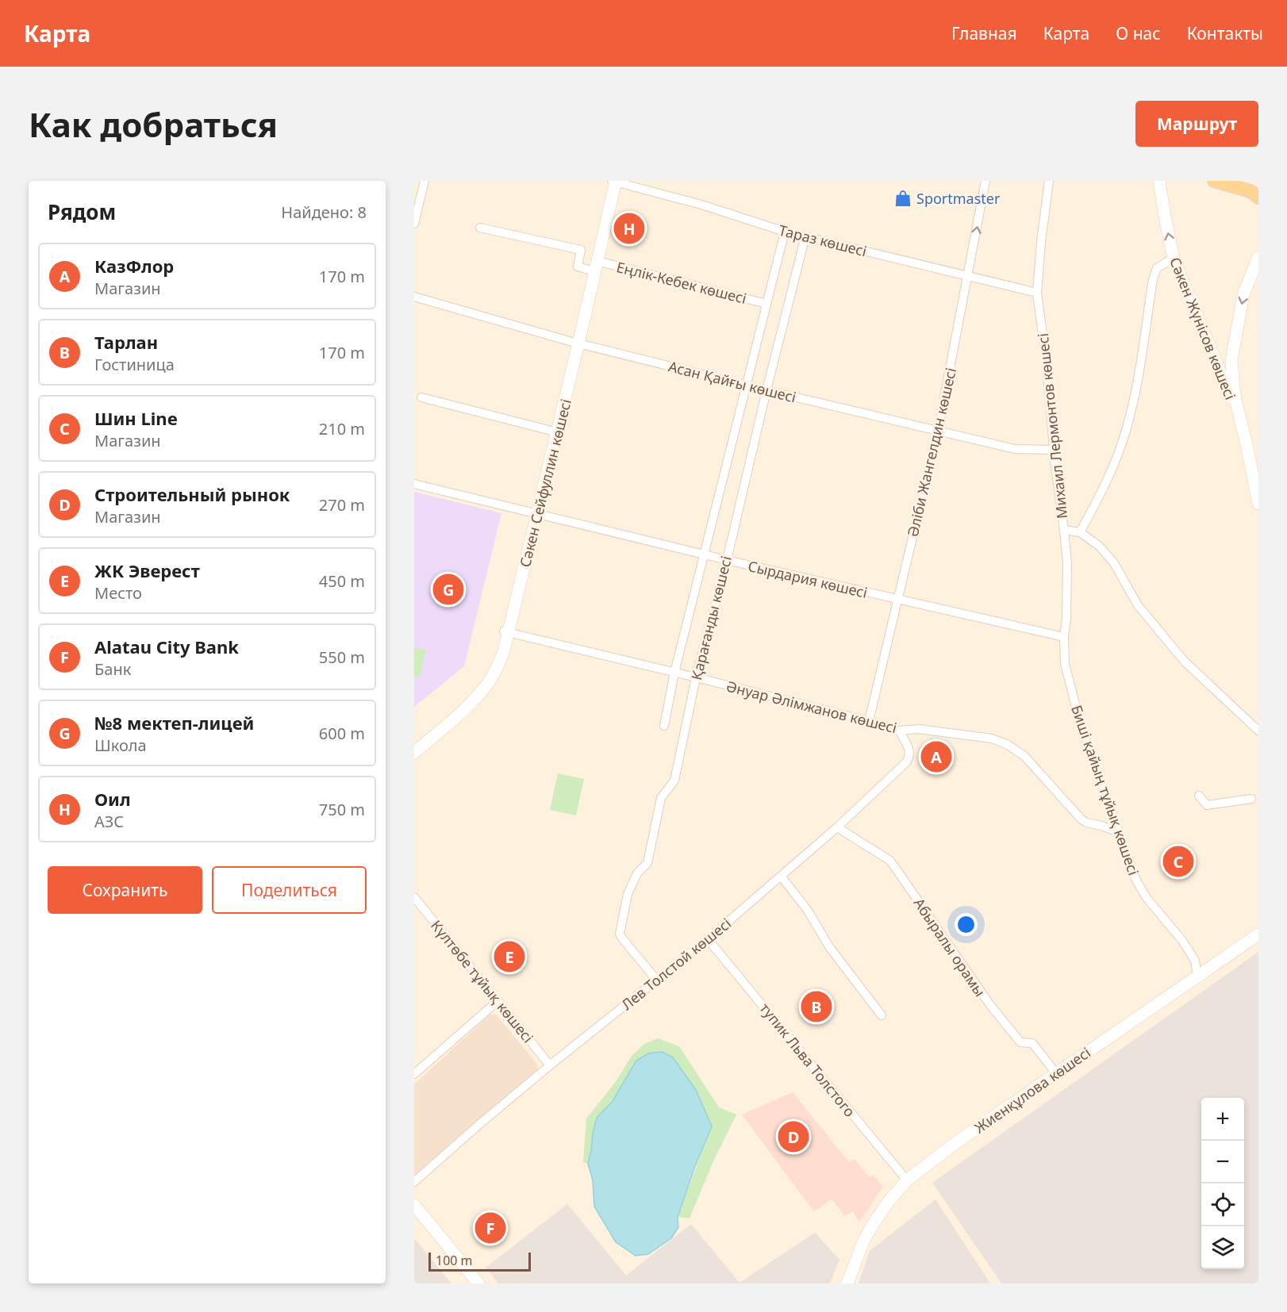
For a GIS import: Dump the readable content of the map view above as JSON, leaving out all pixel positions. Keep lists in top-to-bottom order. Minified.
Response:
{"streets":{"street":["Тараз көшесі","Еңлік-Кебек көшесі","Сәкен Жүнісов көшесі","Асан Қайғы көшесі","Михаил Лермонтов көшесі","Әліби Жангелдин көшесі","Сәкен Сейфуллин көшесі","Сырдария көшесі","Қарағанды көшесі","Әнуар Әлімжанов көшесі","Биші қайың тұйық көшесі","Абыралы орамы","Лев Толстой көшесі","Күлтөбе тұйық көшесі","тупик Льва Толстого","Жиенқұлова көшесі"]},"crossings":[["Тараз көшесі","Михаил Лермонтов көшесі"],["Тараз көшесі","Әліби Жангелдин көшесі"],["Тараз көшесі","Сәкен Сейфуллин көшесі"],["Тараз көшесі","Қарағанды көшесі"],["Еңлік-Кебек көшесі","Сәкен Сейфуллин көшесі"],["Еңлік-Кебек көшесі","Қарағанды көшесі"],["Асан Қайғы көшесі","Михаил Лермонтов көшесі"],["Асан Қайғы көшесі","Әліби Жангелдин көшесі"],["Асан Қайғы көшесі","Сәкен Сейфуллин көшесі"],["Асан Қайғы көшесі","Қарағанды көшесі"],["Михаил Лермонтов көшесі","Биші қайың тұйық көшесі"],["Әліби Жангелдин көшесі","Сырдария көшесі"],["Әліби Жангелдин көшесі","Әнуар Әлімжанов көшесі"],["Сәкен Сейфуллин көшесі","Сырдария көшесі"],["Сәкен Сейфуллин көшесі","Әнуар Әлімжанов көшесі"],["Сырдария көшесі","Қарағанды көшесі"],["Сырдария көшесі","Биші қайың тұйық көшесі"],["Қарағанды көшесі","Әнуар Әлімжанов көшесі"],["Қарағанды көшесі","Лев Толстой көшесі"],["Әнуар Әлімжанов көшесі","Биші қайың тұйық көшесі"],["Әнуар Әлімжанов көшесі","Лев Толстой көшесі"],["Биші қайың тұйық көшесі","Жиенқұлова көшесі"],["Абыралы орамы","Лев Толстой көшесі"],["Абыралы орамы","Жиенқұлова көшесі"],["Лев Толстой көшесі","Күлтөбе тұйық көшесі"],["Лев Толстой көшесі","тупик Льва Толстого"],["тупик Льва Толстого","Жиенқұлова көшесі"]],"places":{"shop":["Sportmaster"]},"scale_bar":"100 m","page":{"header":"Карта","nav":["Главная","Карта","О нас","Контакты"],"buttons":["Маршрут",["Сохранить","Поделиться"]],"title":"Как добраться","heading":["Рядом","Найдено: 8"],"pins":["H","G","A","C","E","B","D","F"],"list":[{"mark":"A","name":"КазФлор","note":"Магазин","value":"170 m"},{"mark":"B","name":"Тарлан","note":"Гостиница","value":"170 m"},{"mark":"C","name":"Шин Line","note":"Магазин","value":"210 m"},{"mark":"D","name":"Строительный рынок","note":"Магазин","value":"270 m"},{"mark":"E","name":"ЖК Эверест","note":"Место","value":"450 m"},{"mark":"F","name":"Alatau City Bank","note":"Банк","value":"550 m"},{"mark":"G","name":"№8 мектеп-лицей","note":"Школа","value":"600 m"},{"mark":"H","name":"Оил","note":"АЗС","value":"750 m"}],"map_buttons":["+","−"],"scale":"100 m"}}
